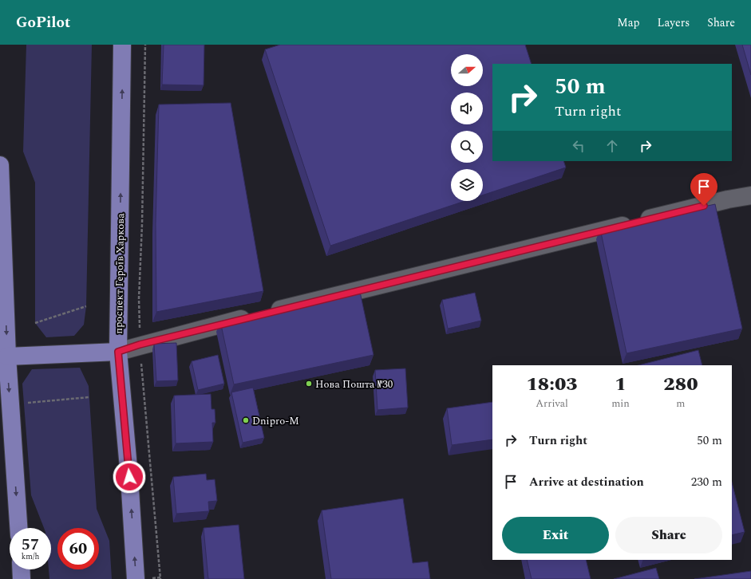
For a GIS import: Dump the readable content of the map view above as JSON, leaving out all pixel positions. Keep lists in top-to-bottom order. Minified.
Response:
{"streets":{"main road":["проспект Героїв Харкова"]},"places":["Нова Пошта №30","Dnipro-M"],"north":"right","page":{"header":"GoPilot","nav":["Map","Layers","Share"],"turn":["50 m","Turn right"],"eta":["18:03","Arrival","1","min","280","m"],"list":[{"name":"Turn right","value":"50 m"},{"name":"Arrive at destination","value":"230 m"}],"buttons":["Exit","Share"],"speed":"57 km/h","limit":"60"}}
